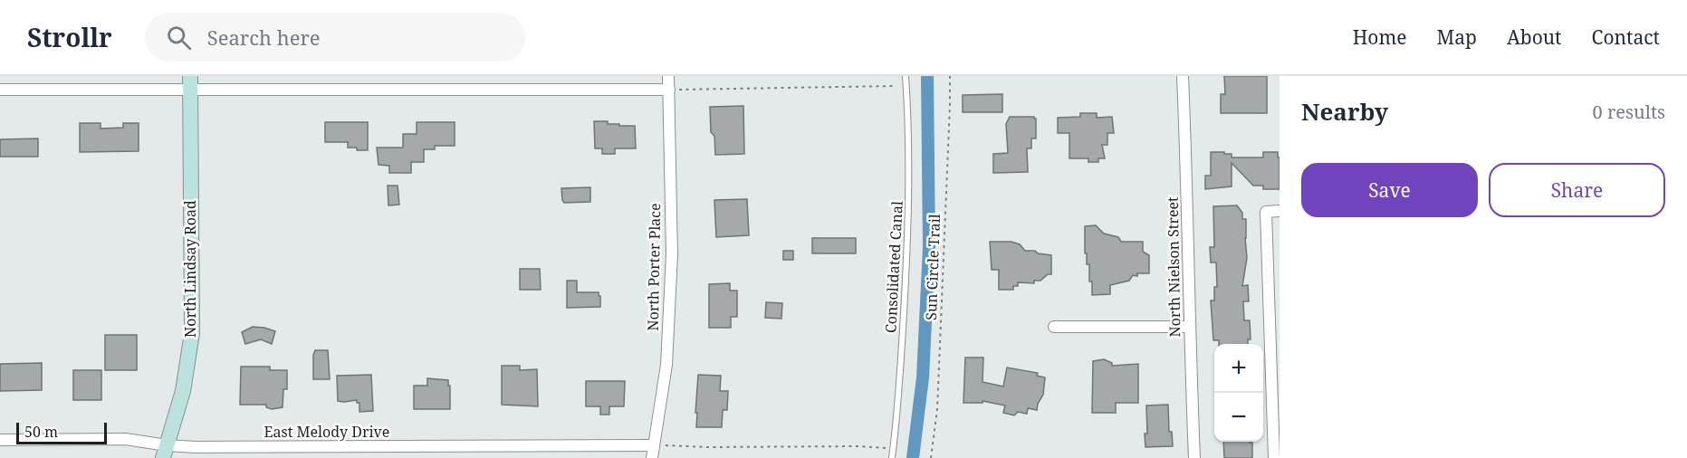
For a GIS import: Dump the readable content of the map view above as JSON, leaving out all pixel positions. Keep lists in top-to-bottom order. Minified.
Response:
{"streets":{"main road":["North Lindsay Road"],"street":["North Porter Place","North Nielson Street","East Melody Drive"],"lane":["Consolidated Canal"],"path":["Sun Circle Trail"]},"crossings":[["North Porter Place","East Melody Drive"],["North Lindsay Road","East Melody Drive"]],"scale_bar":"50 m","page":{"header":"Strollr","search":"Search here","nav":["Home","Map","About","Contact"],"heading":["Nearby","0 results"],"buttons":["Save","Share"],"map_buttons":["+","−"],"scale":"50 m"}}
